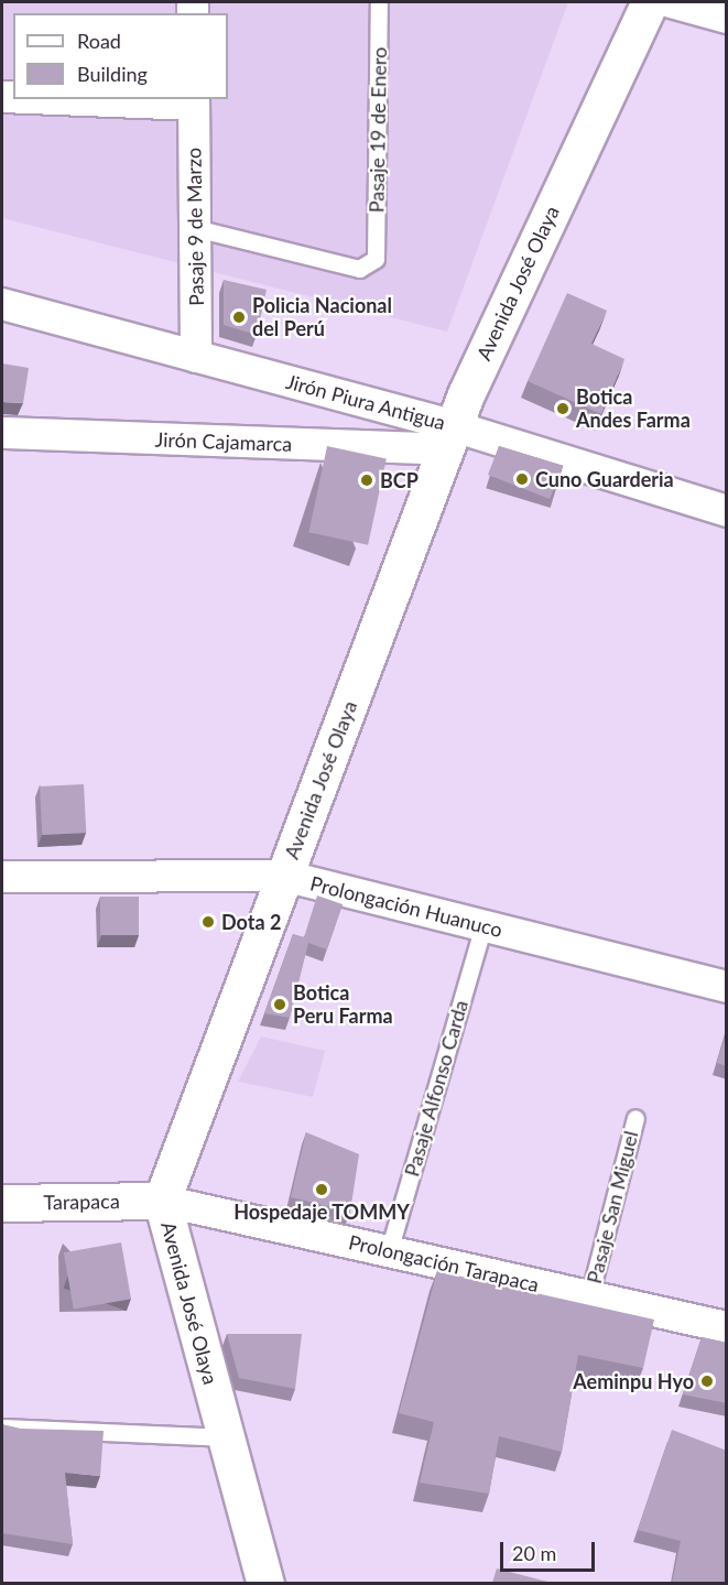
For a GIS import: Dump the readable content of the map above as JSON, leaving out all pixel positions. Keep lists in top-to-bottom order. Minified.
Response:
{"streets":{"street":["Pasaje 9 de Marzo","Avenida José Olaya","Jirón Piura Antigua","Jirón Cajamarca","Prolongación Huanuco","Tarapaca","Prolongación Tarapaca"],"lane":["Pasaje 19 de Enero","Pasaje Alfonso Carda","Pasaje San Miguel"]},"crossings":[["Pasaje 19 de Enero","Pasaje 9 de Marzo"],["Pasaje 9 de Marzo","Jirón Piura Antigua"],["Avenida José Olaya","Jirón Piura Antigua"],["Avenida José Olaya","Jirón Cajamarca"],["Avenida José Olaya","Prolongación Huanuco"],["Avenida José Olaya","Tarapaca"],["Avenida José Olaya","Prolongación Tarapaca"],["Jirón Piura Antigua","Jirón Cajamarca"],["Prolongación Huanuco","Pasaje Alfonso Carda"],["Pasaje Alfonso Carda","Prolongación Tarapaca"],["Tarapaca","Prolongación Tarapaca"],["Pasaje San Miguel","Prolongación Tarapaca"]],"places":["Policia Nacional del Perú","Botica Andes Farma","Cuno Guarderia","BCP","Dota 2","Botica Peru Farma","Hospedaje TOMMY","Aeminpu Hyo"],"legend":["Road","Building"],"scale_bar":"20 m"}
